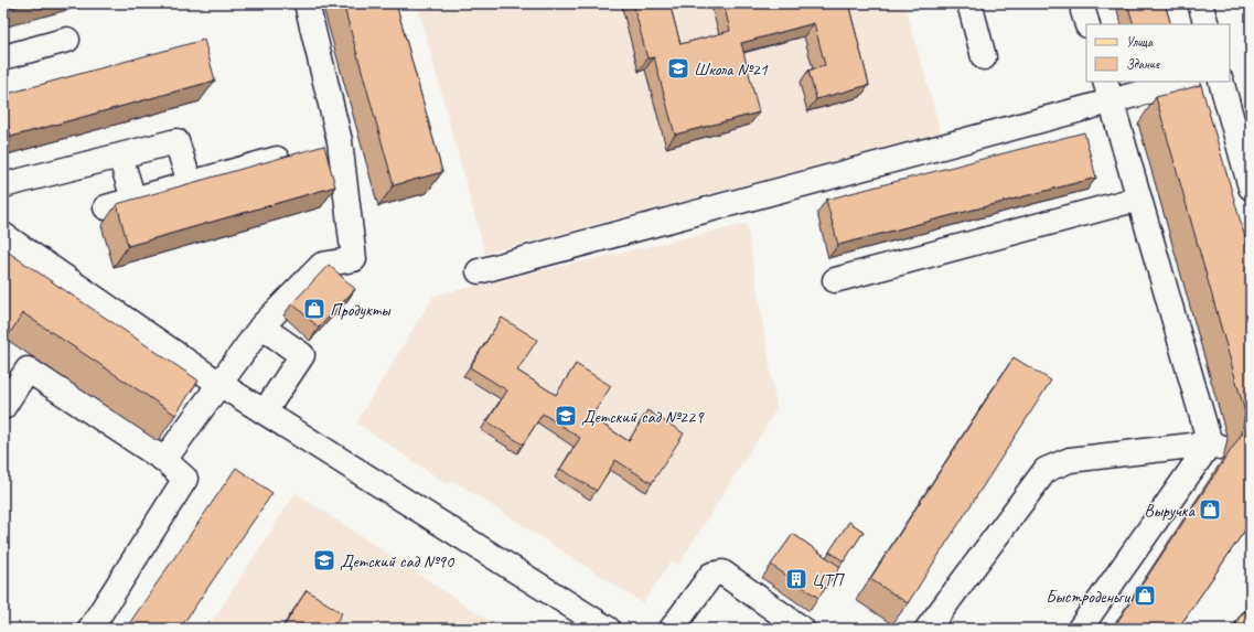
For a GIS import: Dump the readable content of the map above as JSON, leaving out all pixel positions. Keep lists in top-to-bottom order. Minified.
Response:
{"places":{"school or university":["Школа №21","Детский сад №229","Детский сад №90"],"shop":["Продукты","Выручка","Быстроденьги"],"building":["ЦТП"]},"legend":["Улица","Здание"]}
